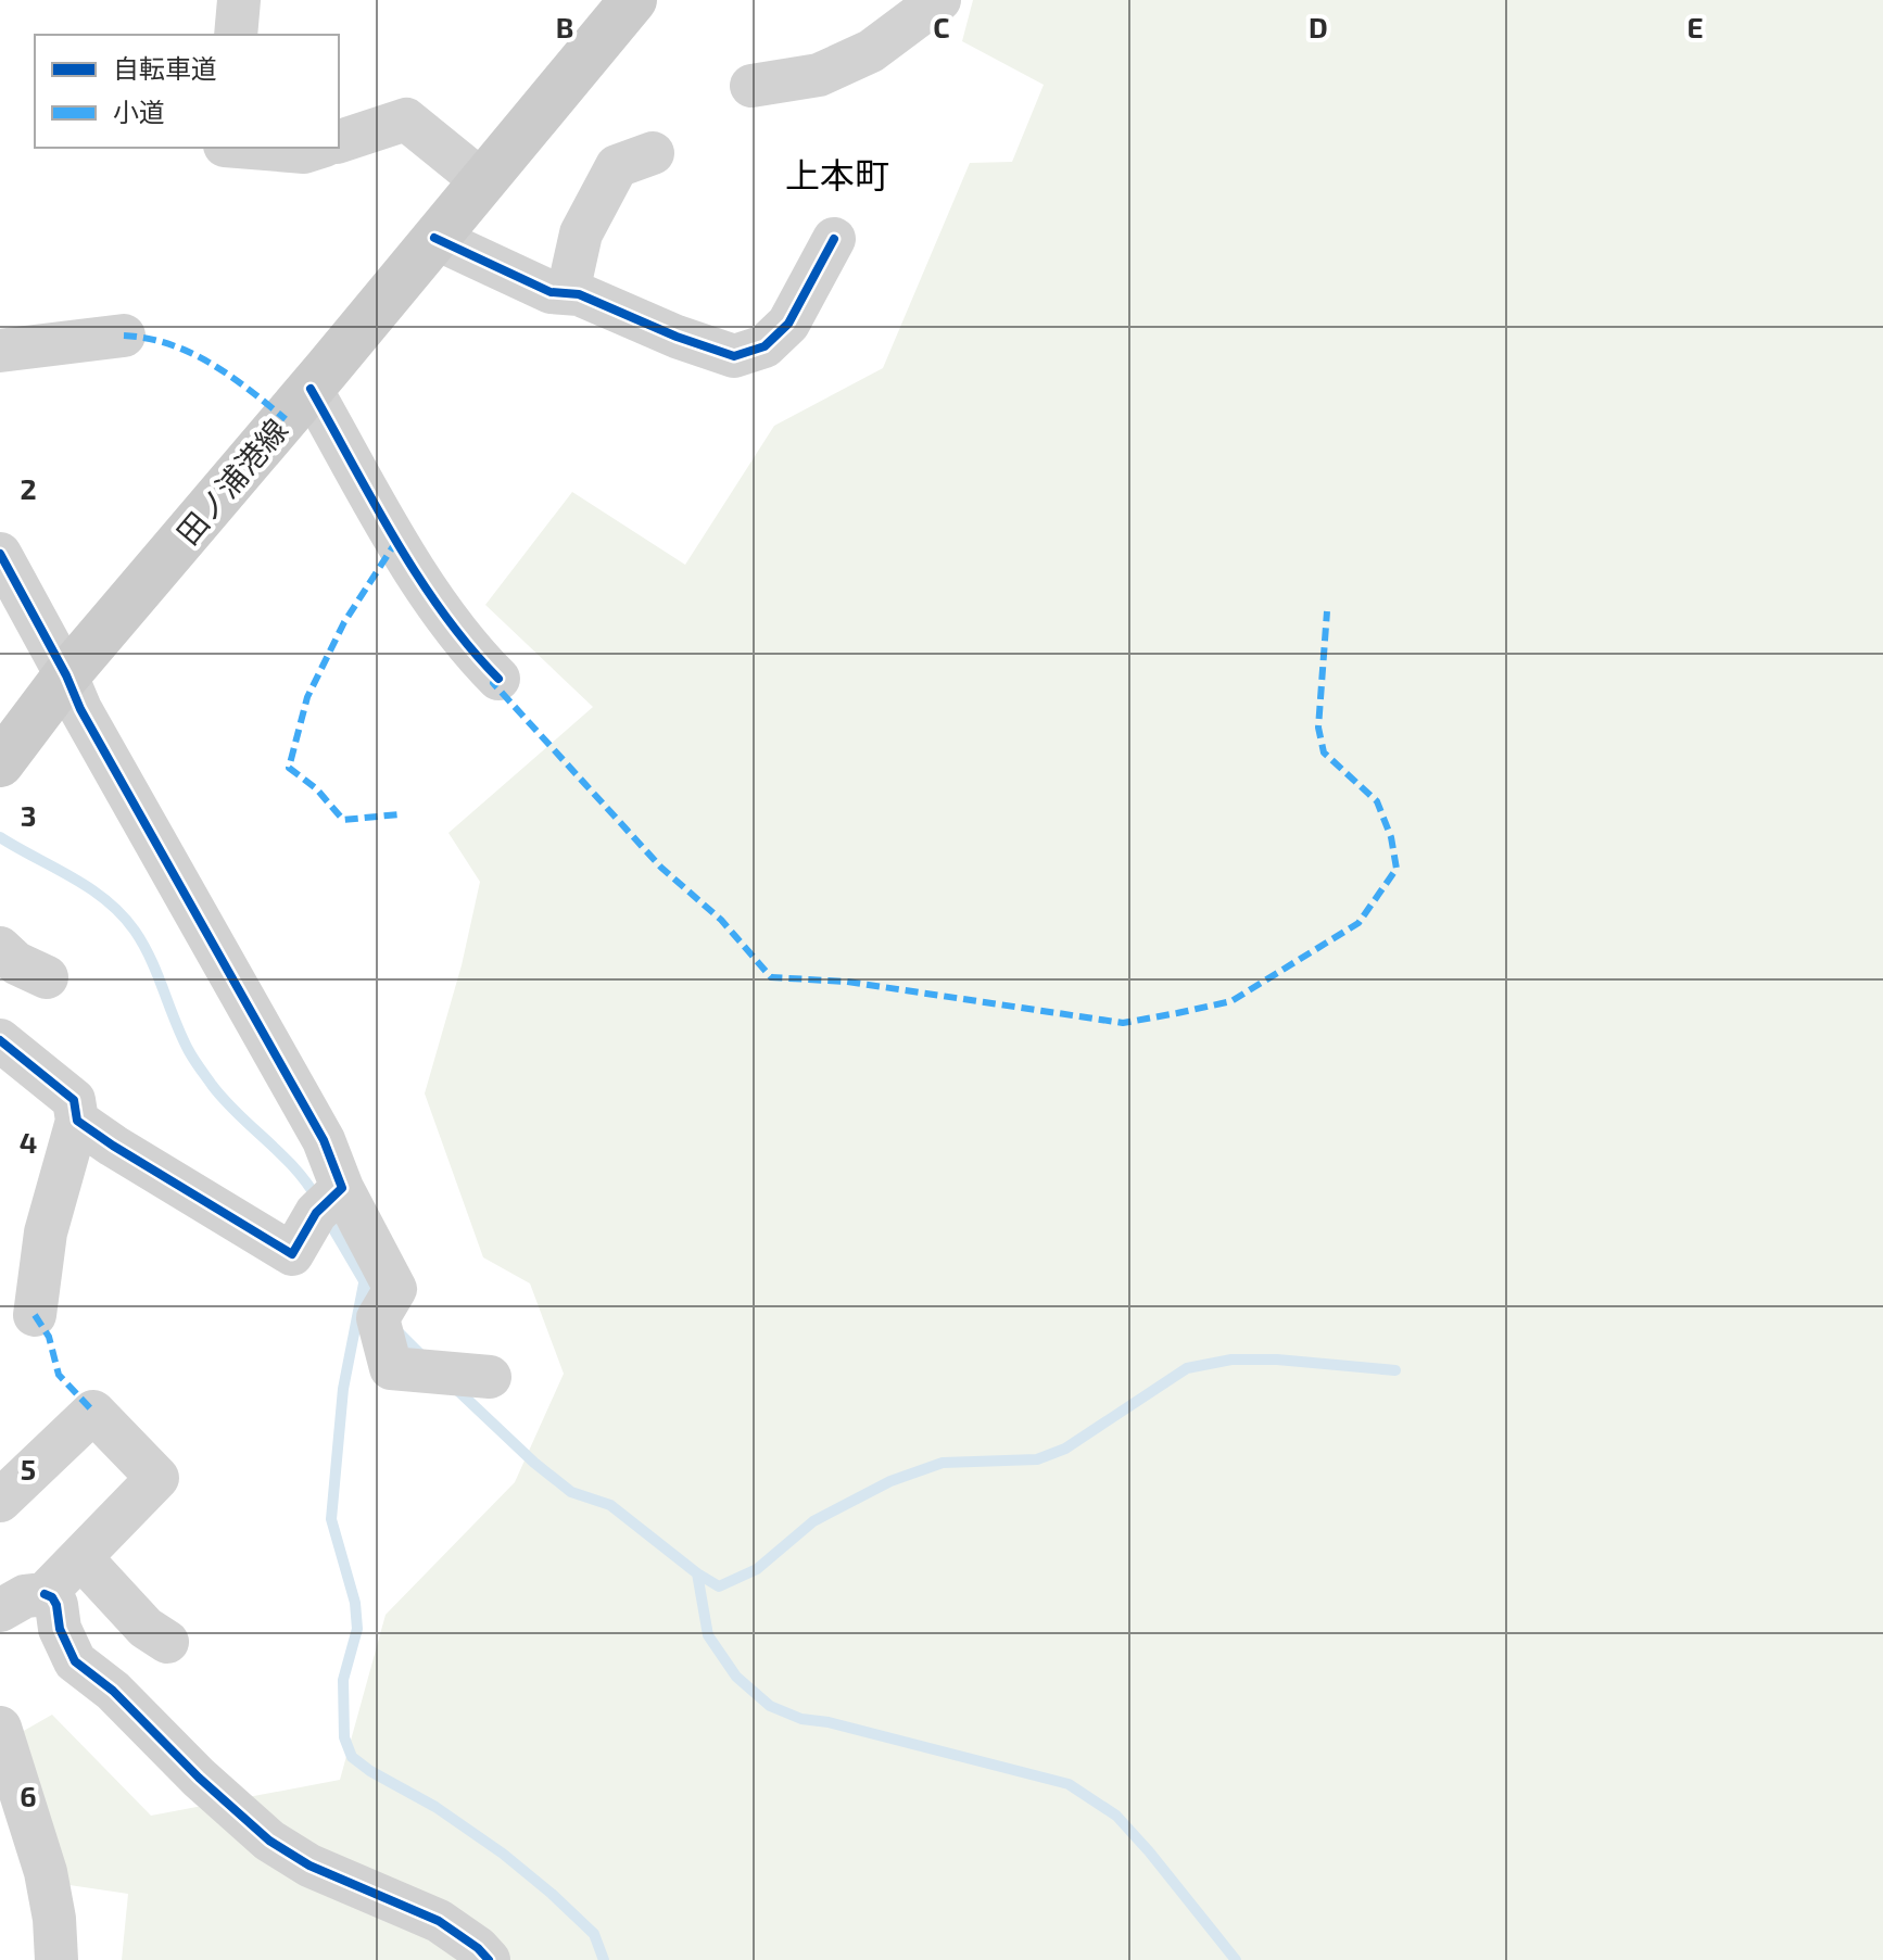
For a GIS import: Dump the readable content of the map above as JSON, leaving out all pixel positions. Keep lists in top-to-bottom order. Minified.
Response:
{"streets":{"main road":["田ノ浦港線"]},"districts":["上本町"],"legend":["自転車道","小道"],"grid":{"columns":["B","C","D","E"],"rows":["2","3","4","5","6"]}}
